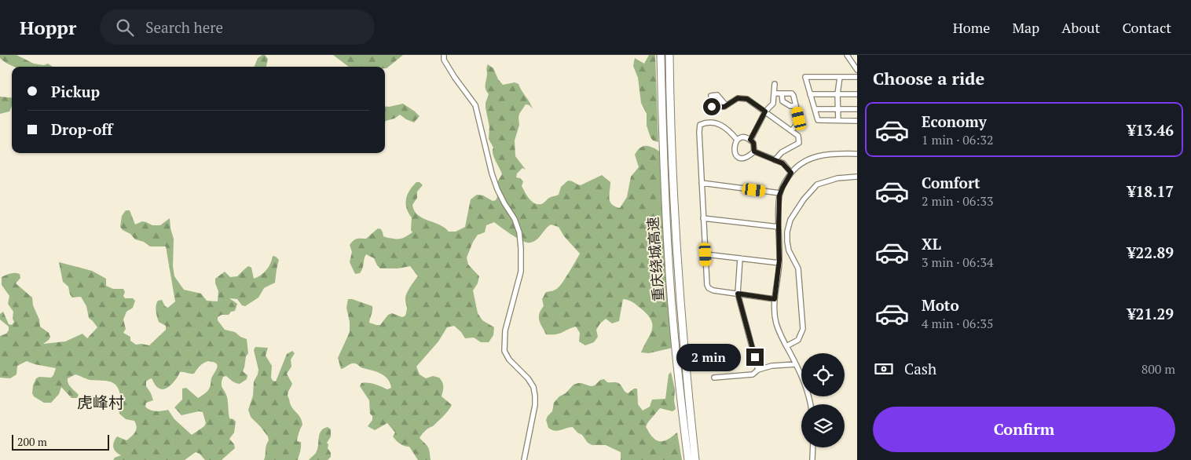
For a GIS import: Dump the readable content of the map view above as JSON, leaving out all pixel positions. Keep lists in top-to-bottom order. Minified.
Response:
{"streets":{"highway":["重庆绕城高速"]},"districts":["虎峰村"],"scale_bar":"200 m","page":{"header":"Hoppr","search":"Search here","nav":["Home","Map","About","Contact"],"heading":"Choose a ride","banner":["Pickup","Drop-off"],"list":[{"name":"Economy","note":"1 min · 06:32","value":"¥13.46"},{"name":"Comfort","note":"2 min · 06:33","value":"¥18.17"},{"name":"XL","note":"3 min · 06:34","value":"¥22.89"},{"name":"Moto","note":"4 min · 06:35","value":"¥21.29"}],"bubble":"2 min","pay":["Cash","800 m"],"buttons":"Confirm","scale":"200 m"}}
